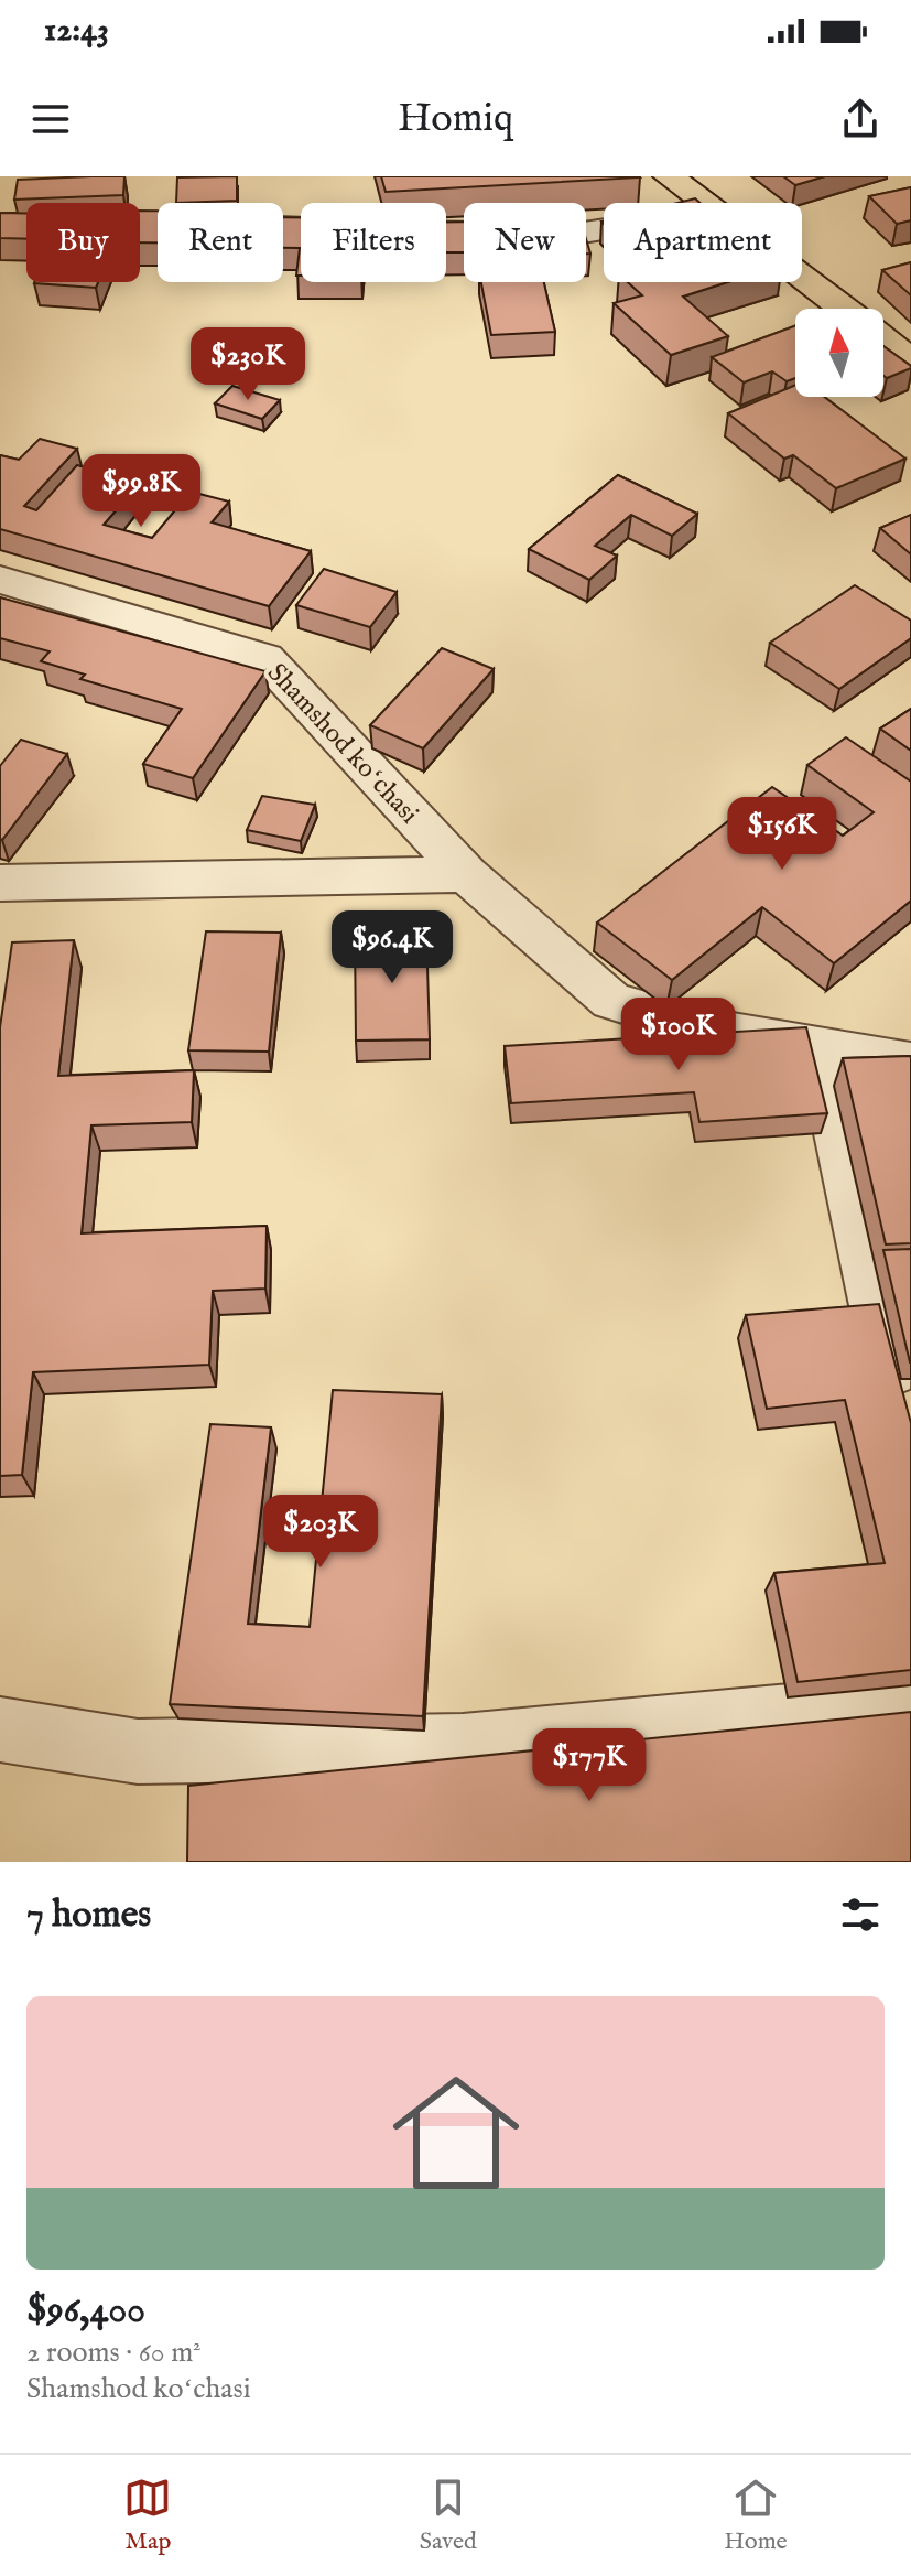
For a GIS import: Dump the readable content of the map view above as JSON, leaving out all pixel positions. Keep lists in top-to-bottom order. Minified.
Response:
{"streets":{"street":["Shamshod koʻchasi"]},"north":"top","page":{"status":"12:43","header":"Homiq","chip":["Buy","Rent","Filters","New","Apartment"],"price":["$230K","$99.8K","$156K","$96.4K","$100K","$203K","$177K"],"heading":"7 homes","list":[{"name":"$96,400","note":"2 rooms · 60 m² · Shamshod koʻchasi"}],"tabs":["Map","Saved","Home"]}}
